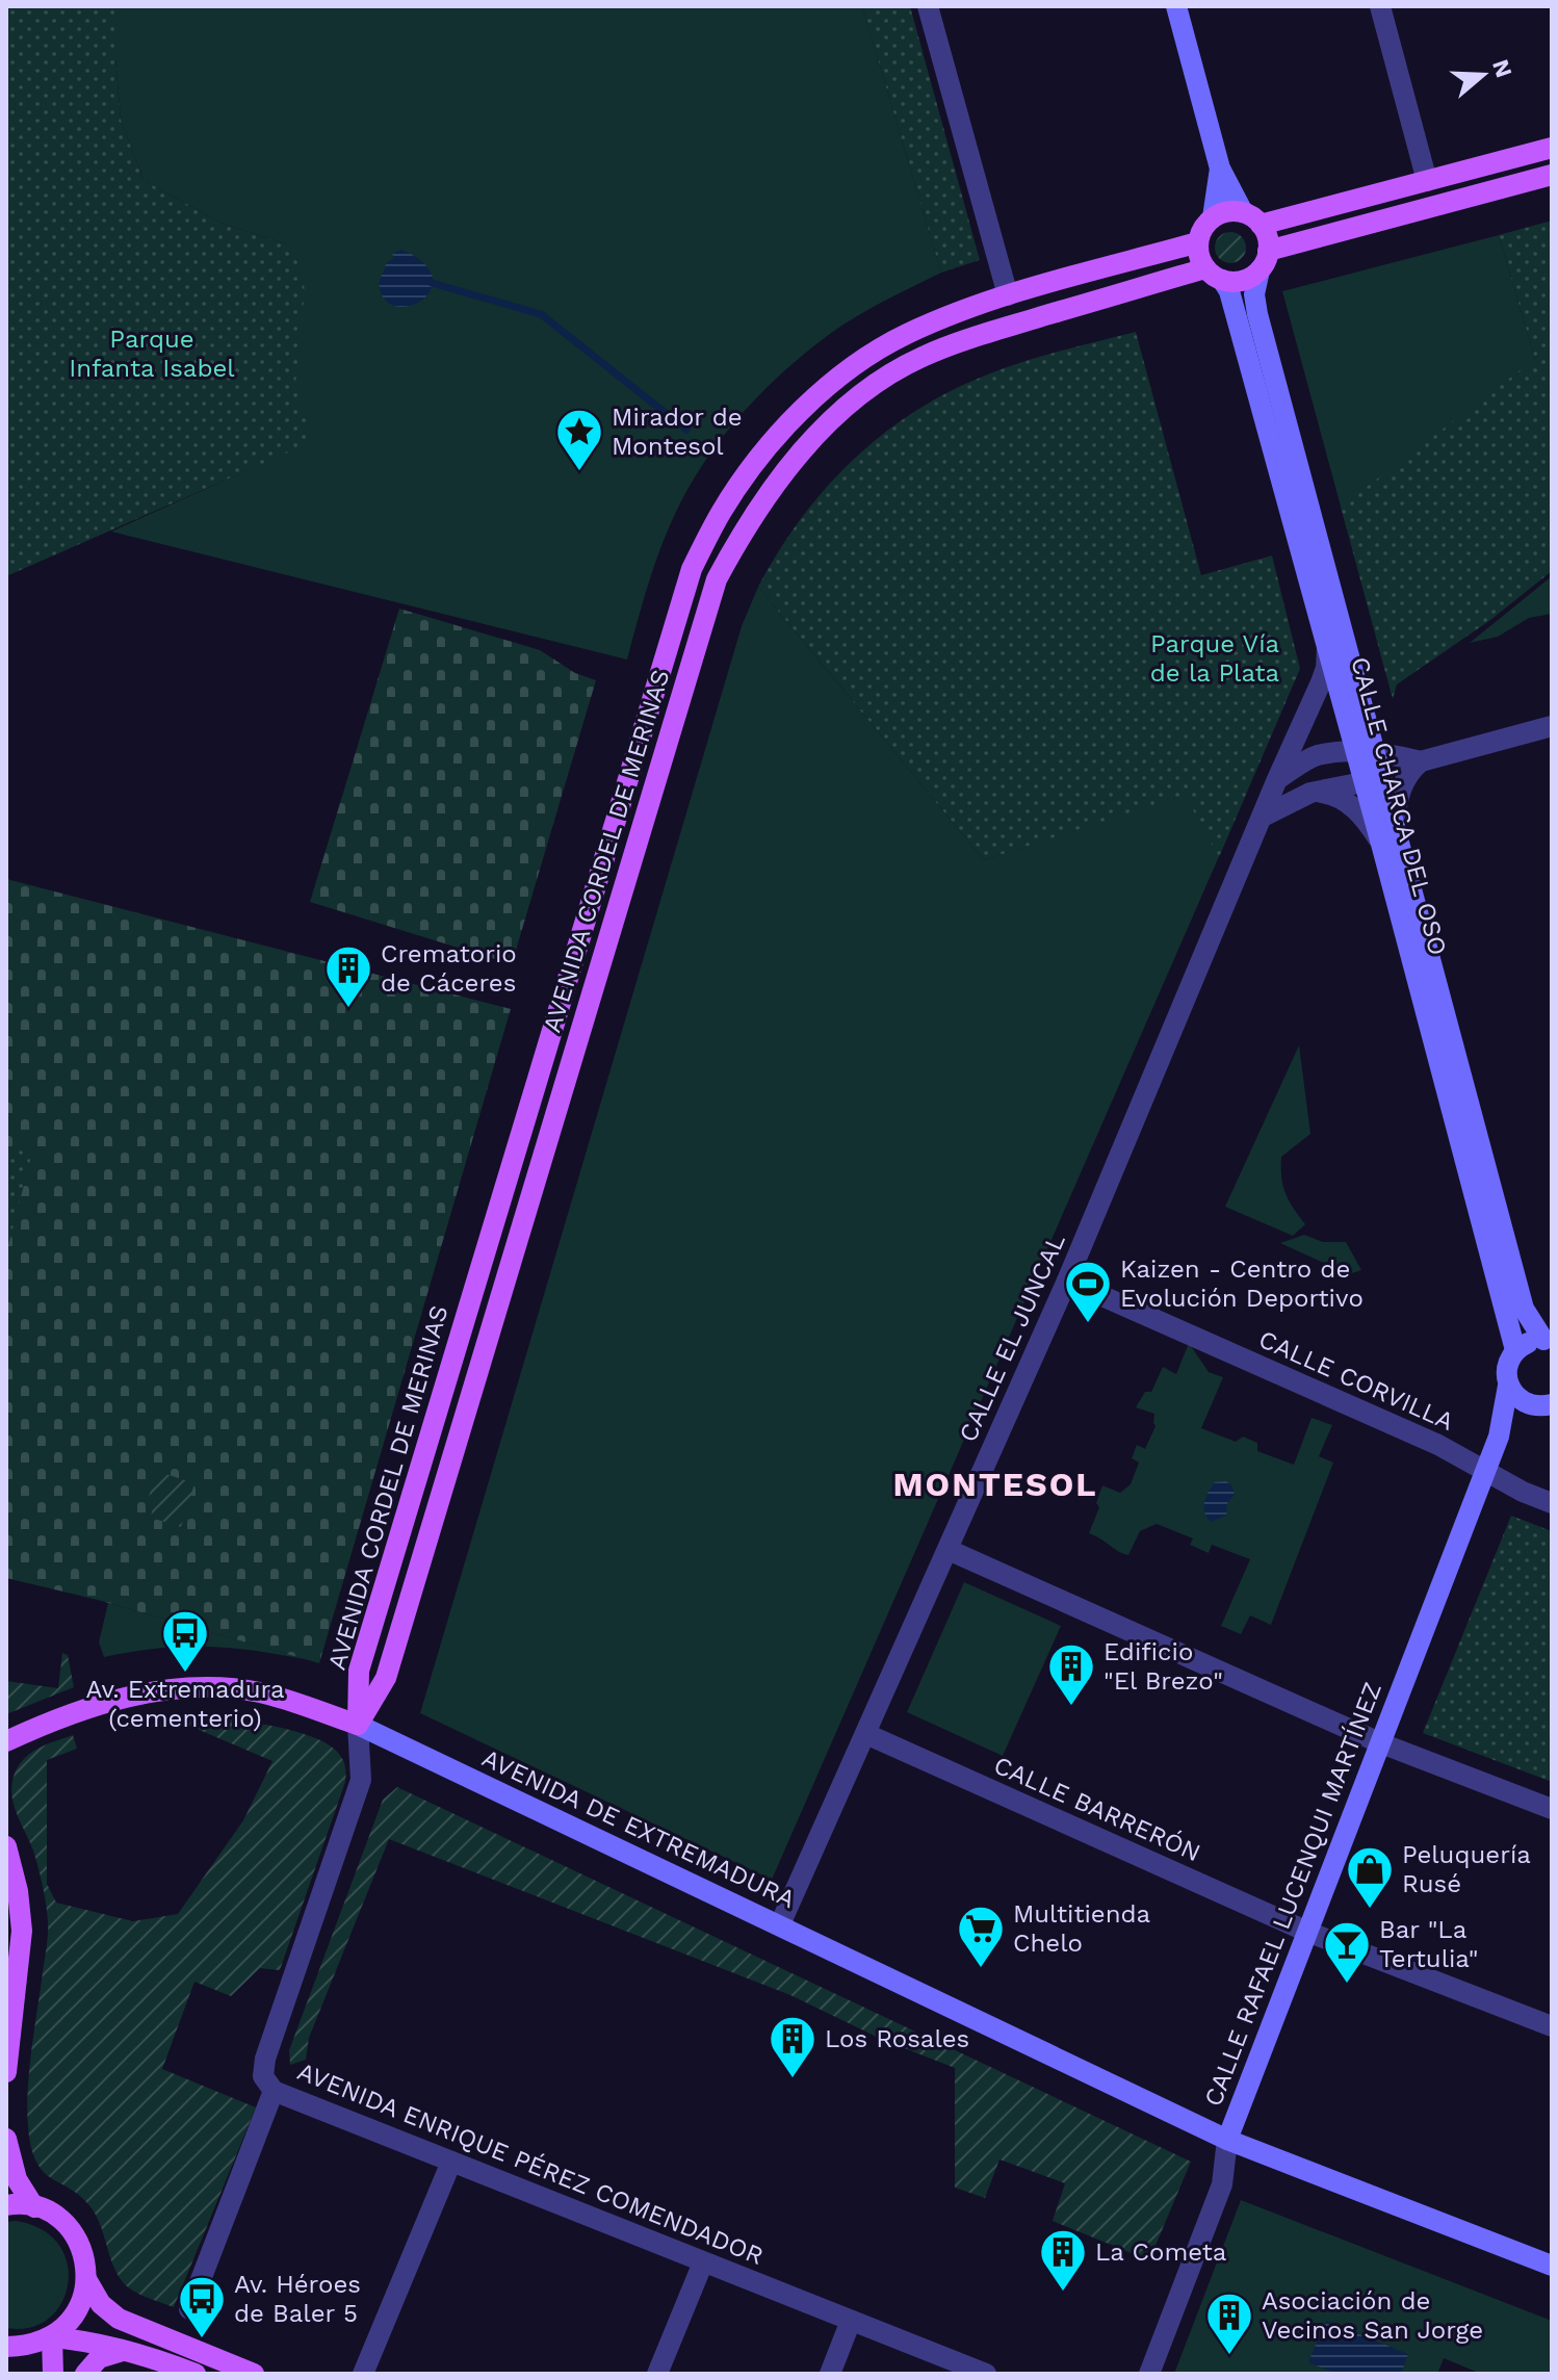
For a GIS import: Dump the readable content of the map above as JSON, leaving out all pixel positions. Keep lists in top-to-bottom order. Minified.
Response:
{"streets":{"main road":["AVENIDA CORDEL DE MERINAS","AVENIDA DE EXTREMADURA"],"street":["CALLE CHARCA DEL OSO","CALLE EL JUNCAL","CALLE CORVILLA","CALLE BARRERÓN","CALLE RAFAEL LUCENQUI MARTÍNEZ","AVENIDA ENRIQUE PÉREZ COMENDADOR"]},"crossings":[["CALLE CHARCA DEL OSO","AVENIDA CORDEL DE MERINAS"],["CALLE CHARCA DEL OSO","CALLE EL JUNCAL"],["CALLE CHARCA DEL OSO","CALLE RAFAEL LUCENQUI MARTÍNEZ"],["AVENIDA CORDEL DE MERINAS","AVENIDA DE EXTREMADURA"],["AVENIDA CORDEL DE MERINAS","AVENIDA ENRIQUE PÉREZ COMENDADOR"],["CALLE EL JUNCAL","CALLE CORVILLA"],["CALLE EL JUNCAL","CALLE BARRERÓN"],["CALLE EL JUNCAL","AVENIDA DE EXTREMADURA"],["CALLE CORVILLA","CALLE RAFAEL LUCENQUI MARTÍNEZ"],["CALLE BARRERÓN","CALLE RAFAEL LUCENQUI MARTÍNEZ"],["AVENIDA DE EXTREMADURA","CALLE RAFAEL LUCENQUI MARTÍNEZ"],["AVENIDA DE EXTREMADURA","AVENIDA ENRIQUE PÉREZ COMENDADOR"]],"districts":["MONTESOL"],"parks":["Parque Infanta Isabel","Parque Vía de la Plata"],"places":{"place":["Mirador de Montesol"],"building":["Crematorio de Cáceres","Edificio \"El Brezo\"","Los Rosales","La Cometa","Asociación de Vecinos San Jorge"],"sports":["Kaizen - Centro de Evolución Deportivo"],"bus stop":["Av. Extremadura (cementerio)","Av. Héroes de Baler 5"],"shop":["Peluquería Rusé"],"supermarket":["Multitienda Chelo"],"bar":["Bar \"La Tertulia\""]},"north":"right"}
